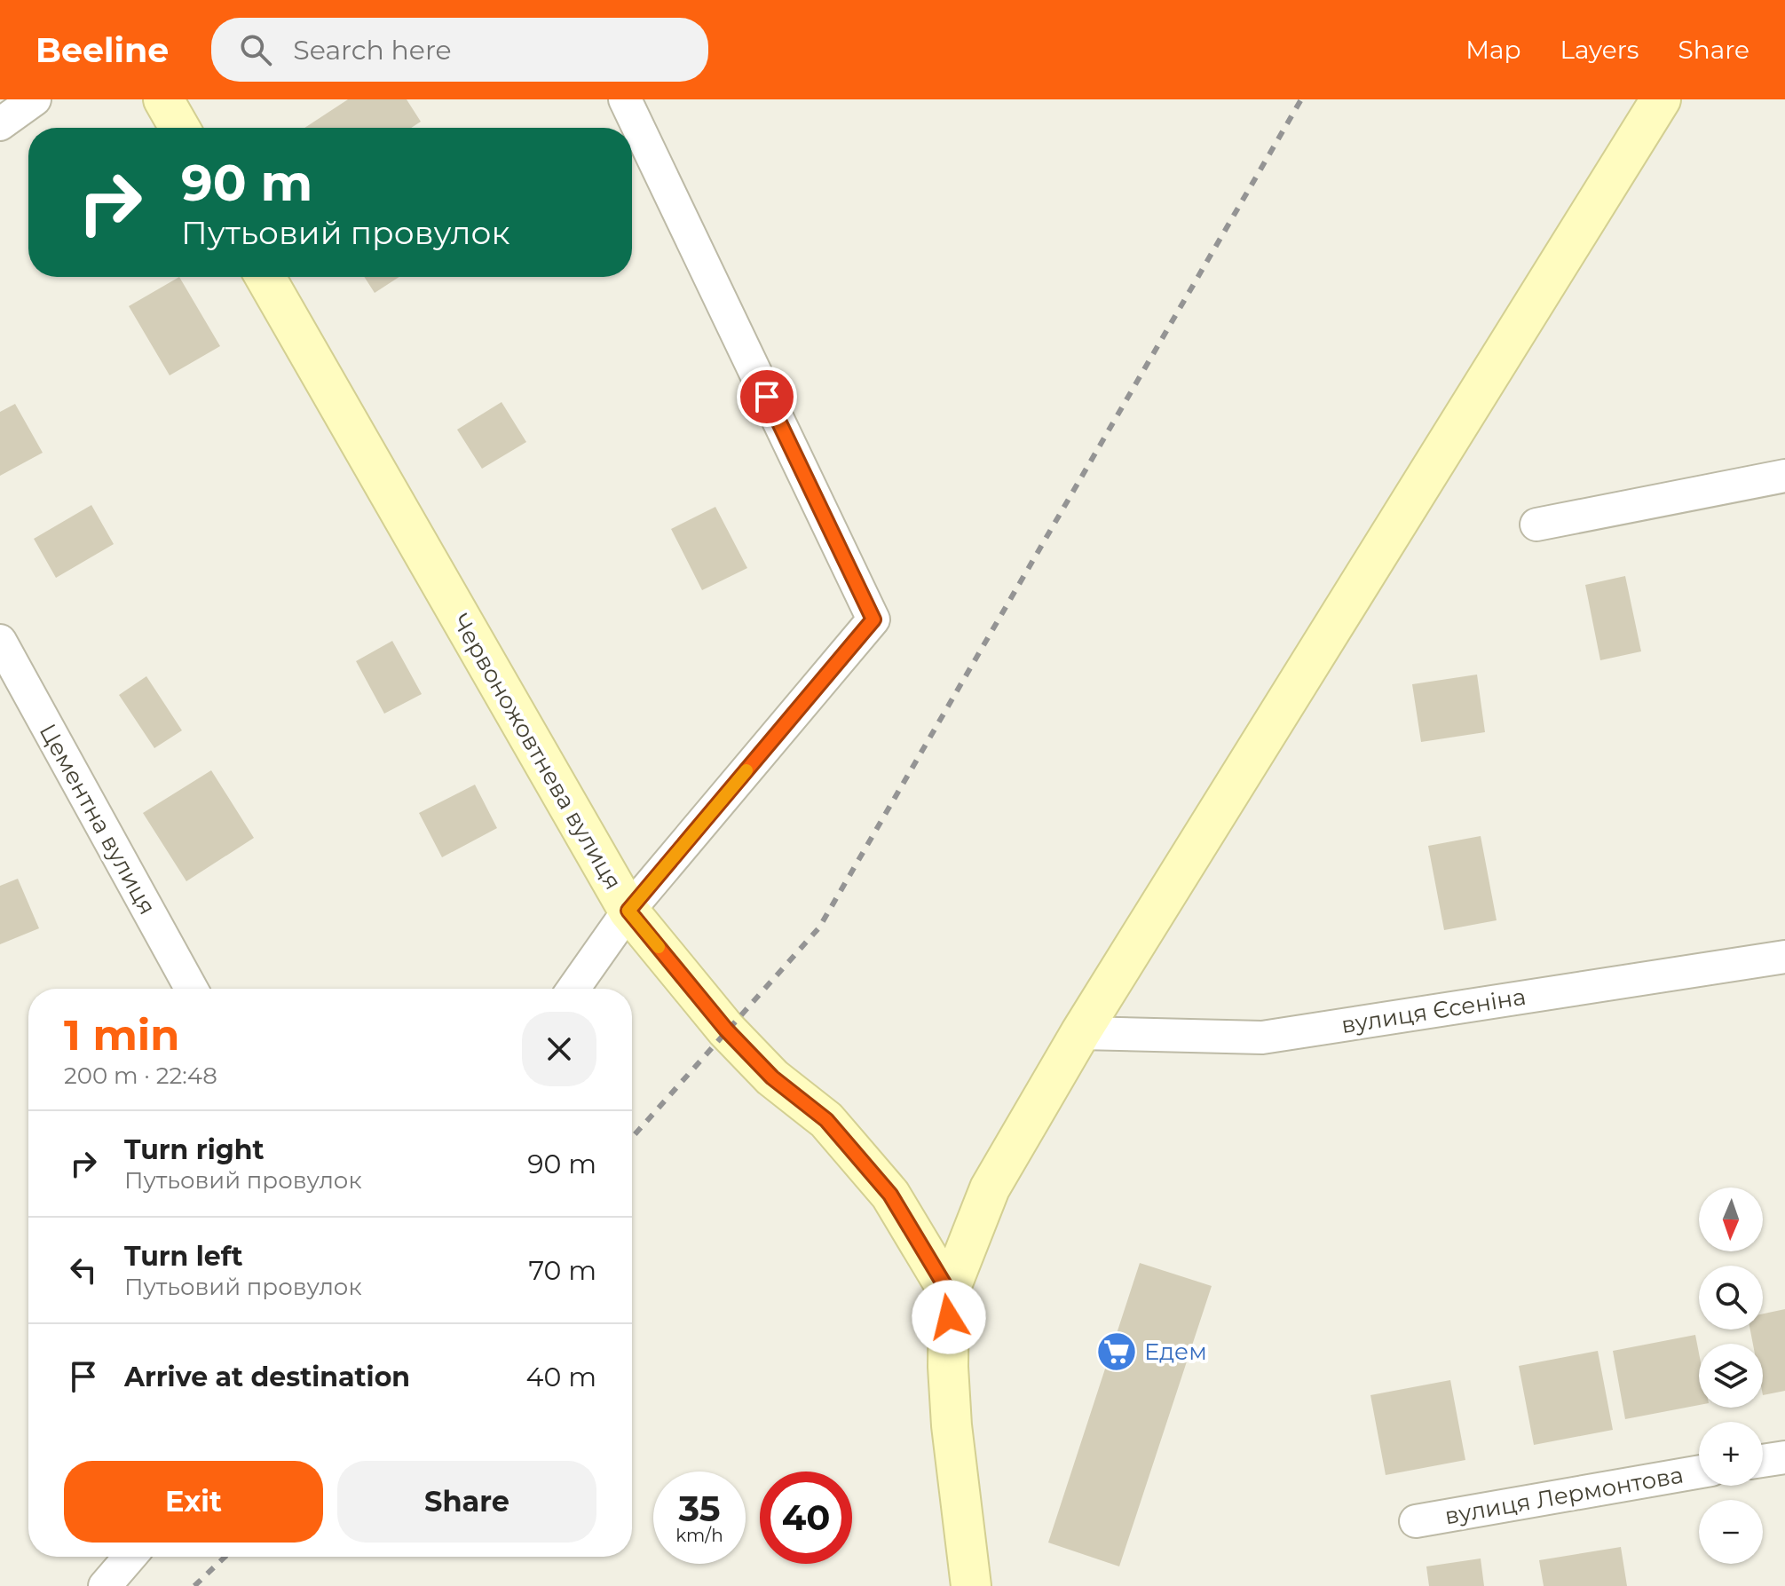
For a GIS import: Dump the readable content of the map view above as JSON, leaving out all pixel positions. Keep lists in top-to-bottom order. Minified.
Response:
{"streets":{"street":["Червоножовтнева вулиця","Цементна вулиця","вулиця Єсеніна","вулиця Лермонтова"]},"places":{"supermarket":["Едем"]},"north":"bottom","page":{"header":"Beeline","search":"Search here","nav":["Map","Layers","Share"],"turn":["90 m","Путьовий провулок"],"heading":["1 min","200 m · 22:48"],"list":[{"name":"Turn right","note":"Путьовий провулок","value":"90 m"},{"name":"Turn left","note":"Путьовий провулок","value":"70 m"},{"name":"Arrive at destination","value":"40 m"}],"map_buttons":["+","−"],"buttons":["Exit","Share"],"speed":"35 km/h","limit":"40"}}
